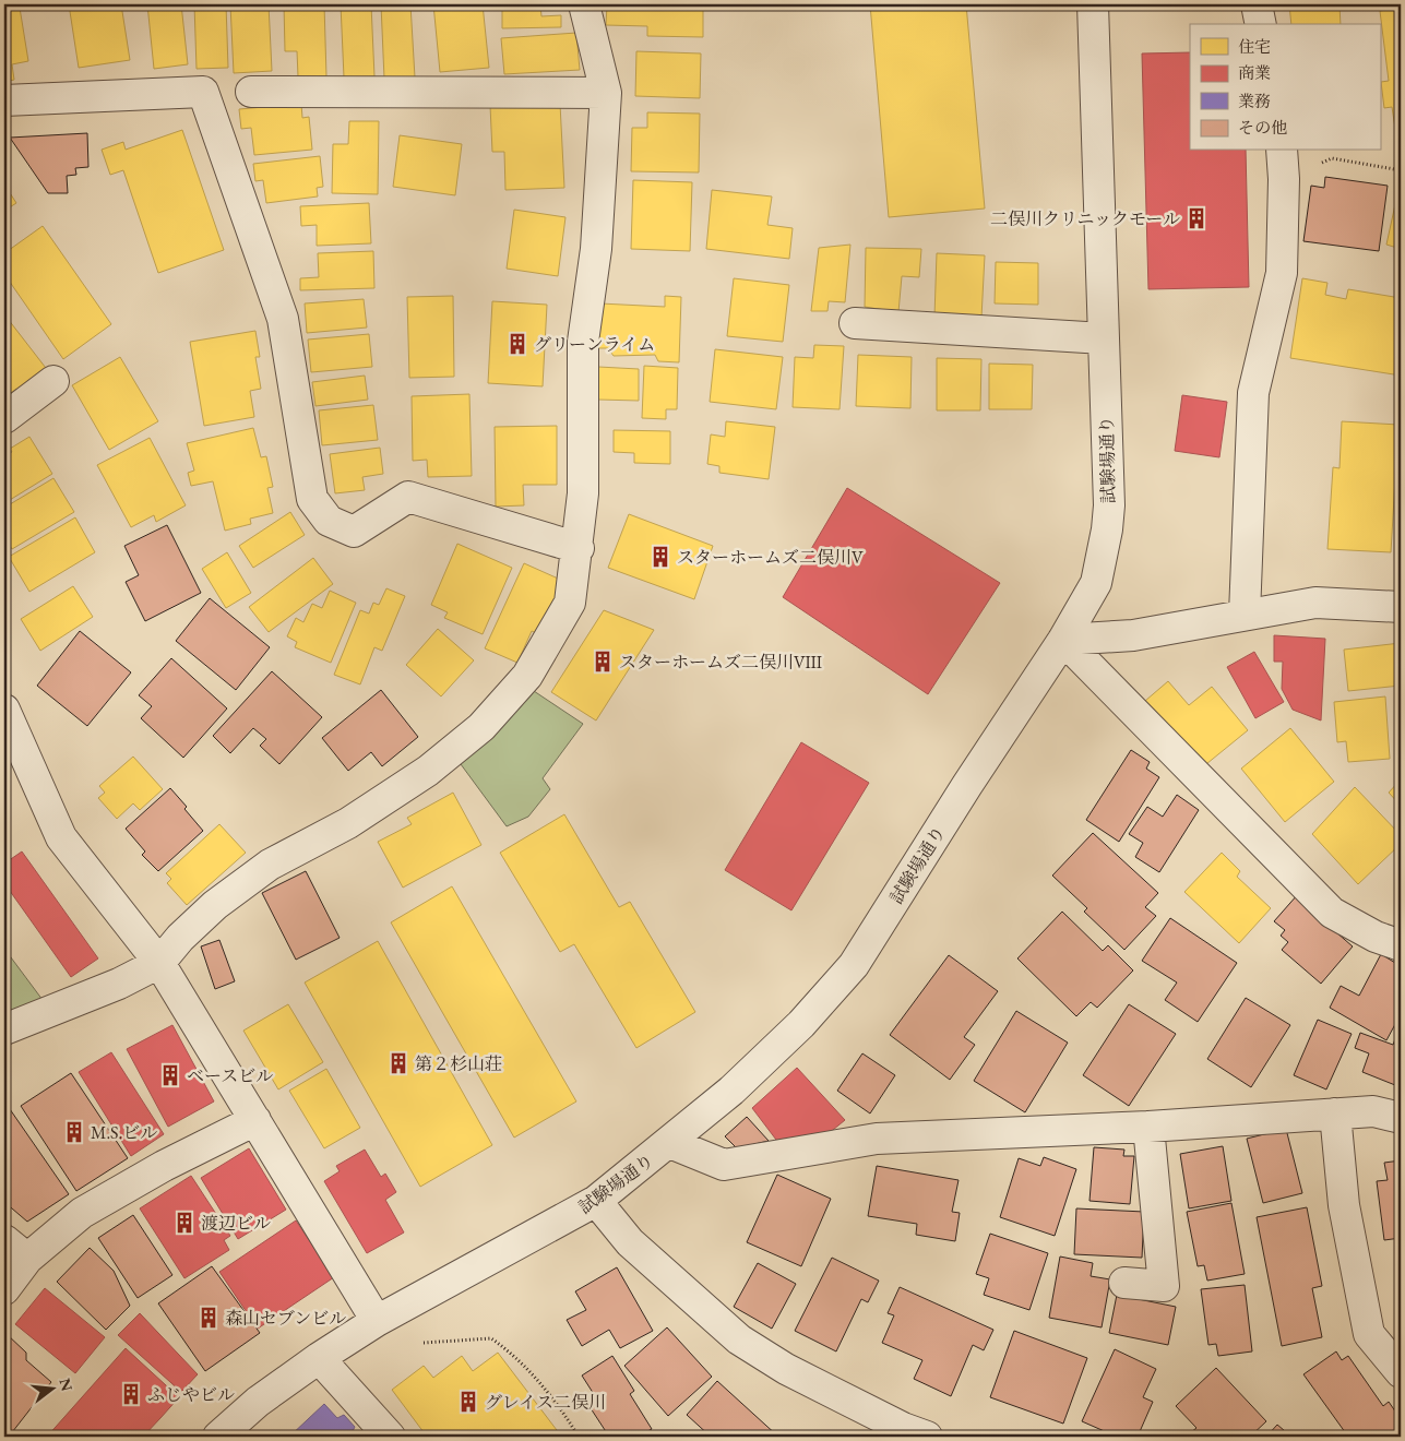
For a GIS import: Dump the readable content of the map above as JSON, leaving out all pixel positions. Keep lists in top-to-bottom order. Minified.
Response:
{"streets":{"street":["試験場通り"]},"places":{"building":["二俣川クリニックモール","グリーンライム","スターホームズ二俣川Ⅴ","スターホームズ二俣川Ⅷ","第２杉山荘","ベースビル","M.S.ビル","渡辺ビル","森山セブンビル","ふじやビル","グレイス二俣川"]},"legend":["住宅","商業","業務","その他"],"north":"right"}
